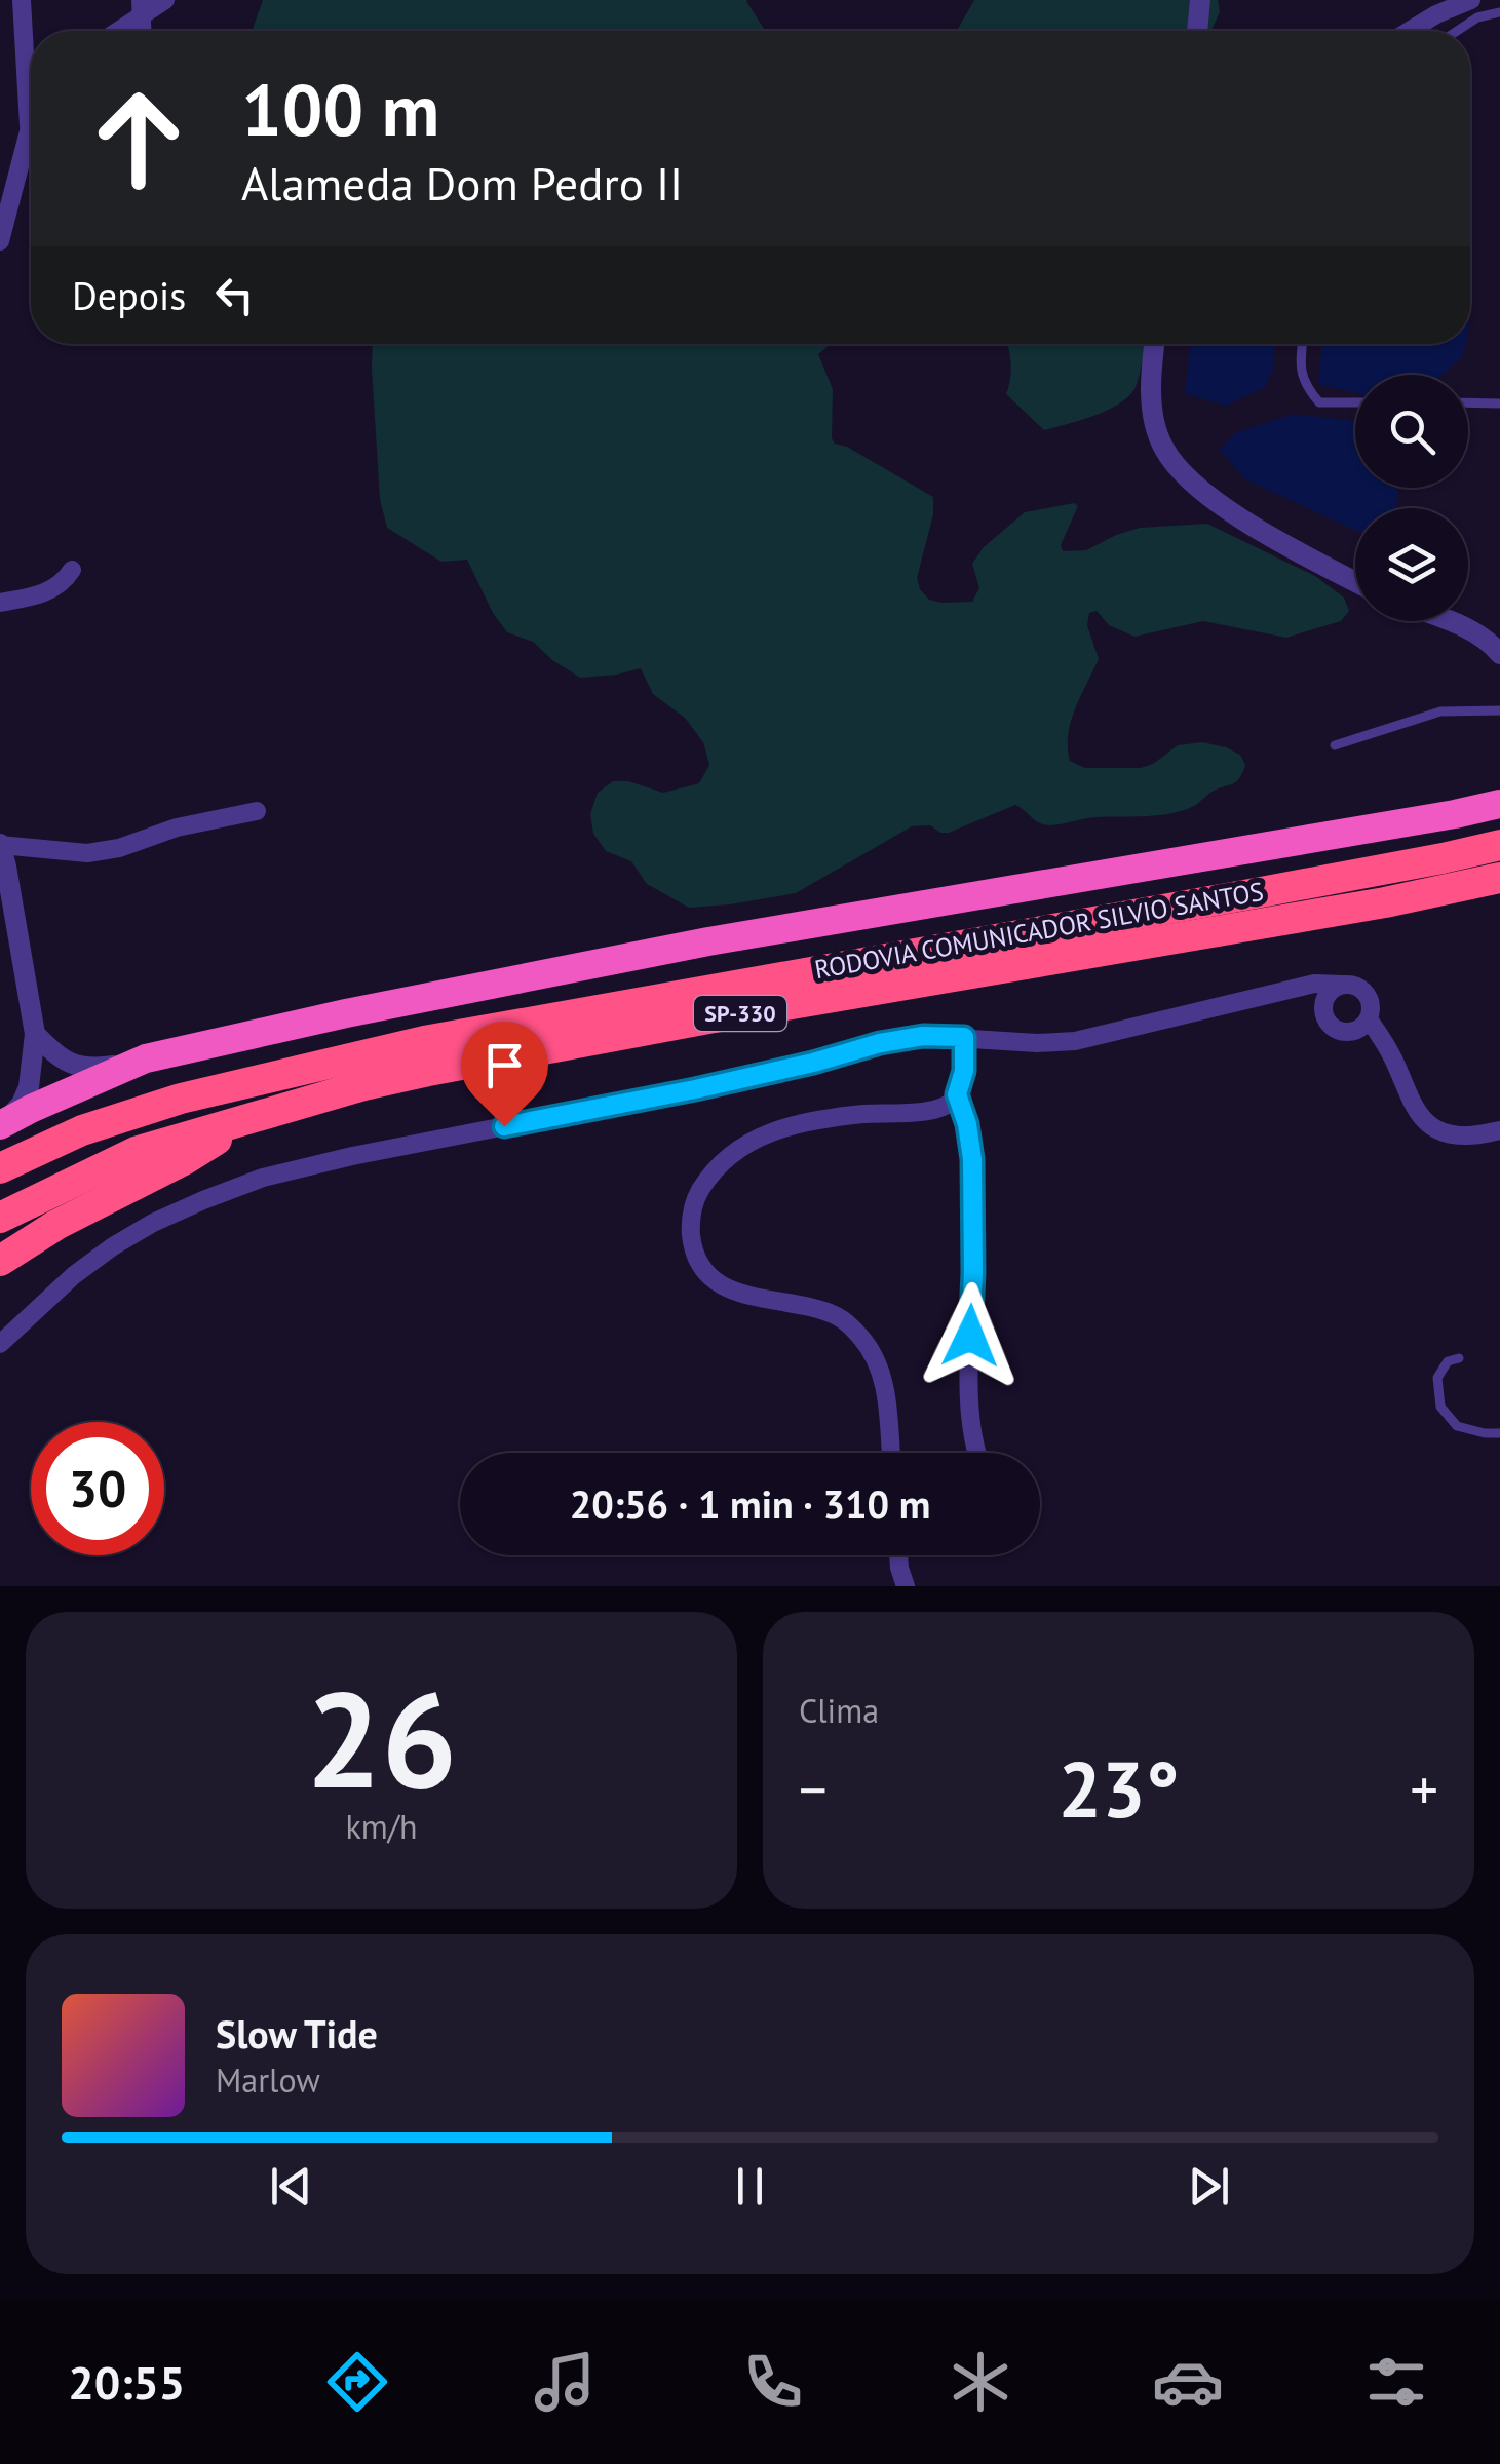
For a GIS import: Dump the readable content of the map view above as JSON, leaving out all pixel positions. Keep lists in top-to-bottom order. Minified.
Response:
{"streets":{"highway":["RODOVIA COMUNICADOR SILVIO SANTOS","SP-330"]},"page":{"turn":["100 m","Alameda Dom Pedro II"],"then":"Depois","limit":"30","trip":"20:56 · 1 min · 310 m","tile":[["26","km/h"],"Clima"],"heat":["−","23°","+"],"song":["Slow Tide","Marlow"],"tabs":"20:55"}}
